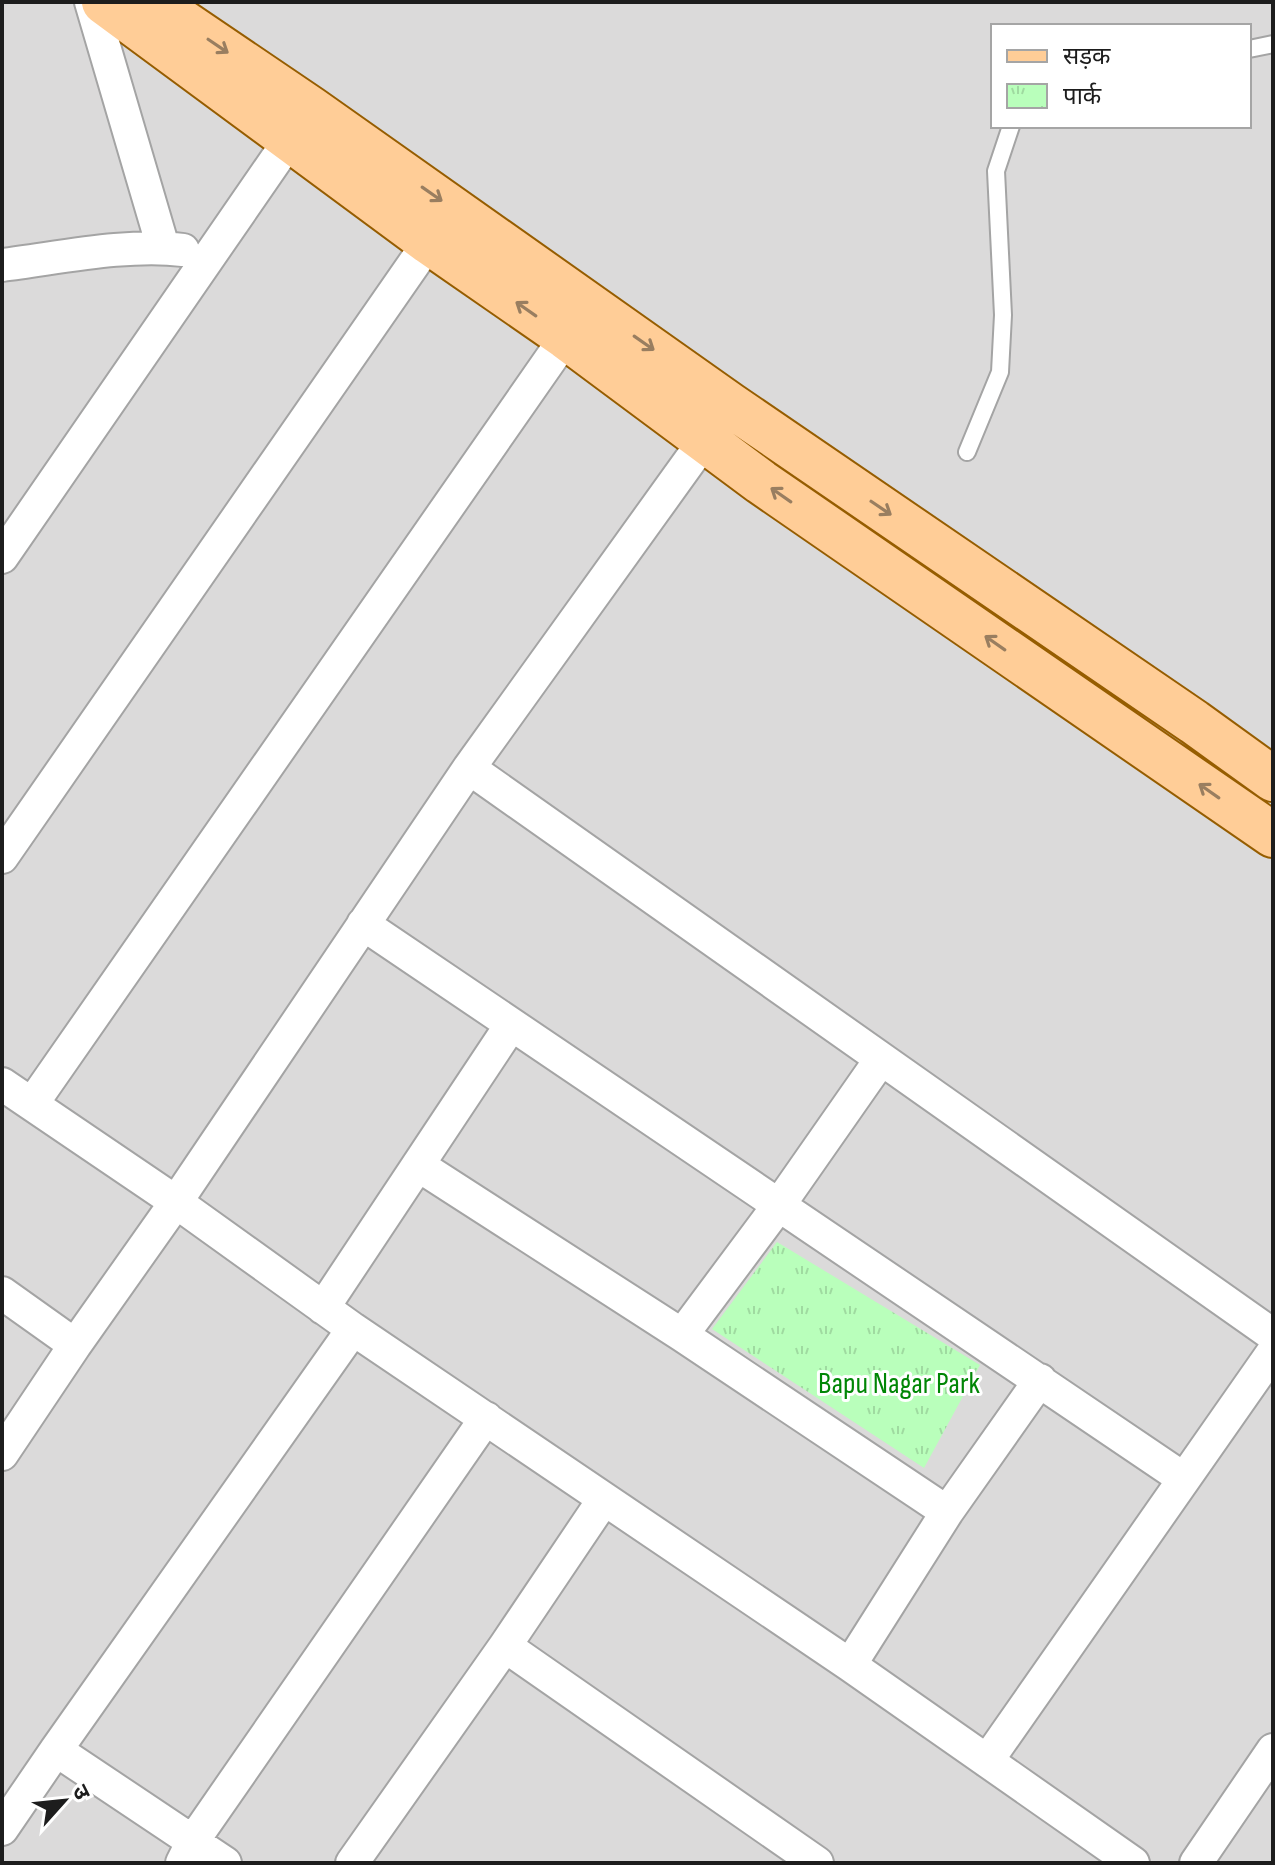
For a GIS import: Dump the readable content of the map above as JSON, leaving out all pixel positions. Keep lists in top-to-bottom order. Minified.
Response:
{"parks":["Bapu Nagar Park"],"legend":["सड़क","पार्क"],"north":"top right"}
